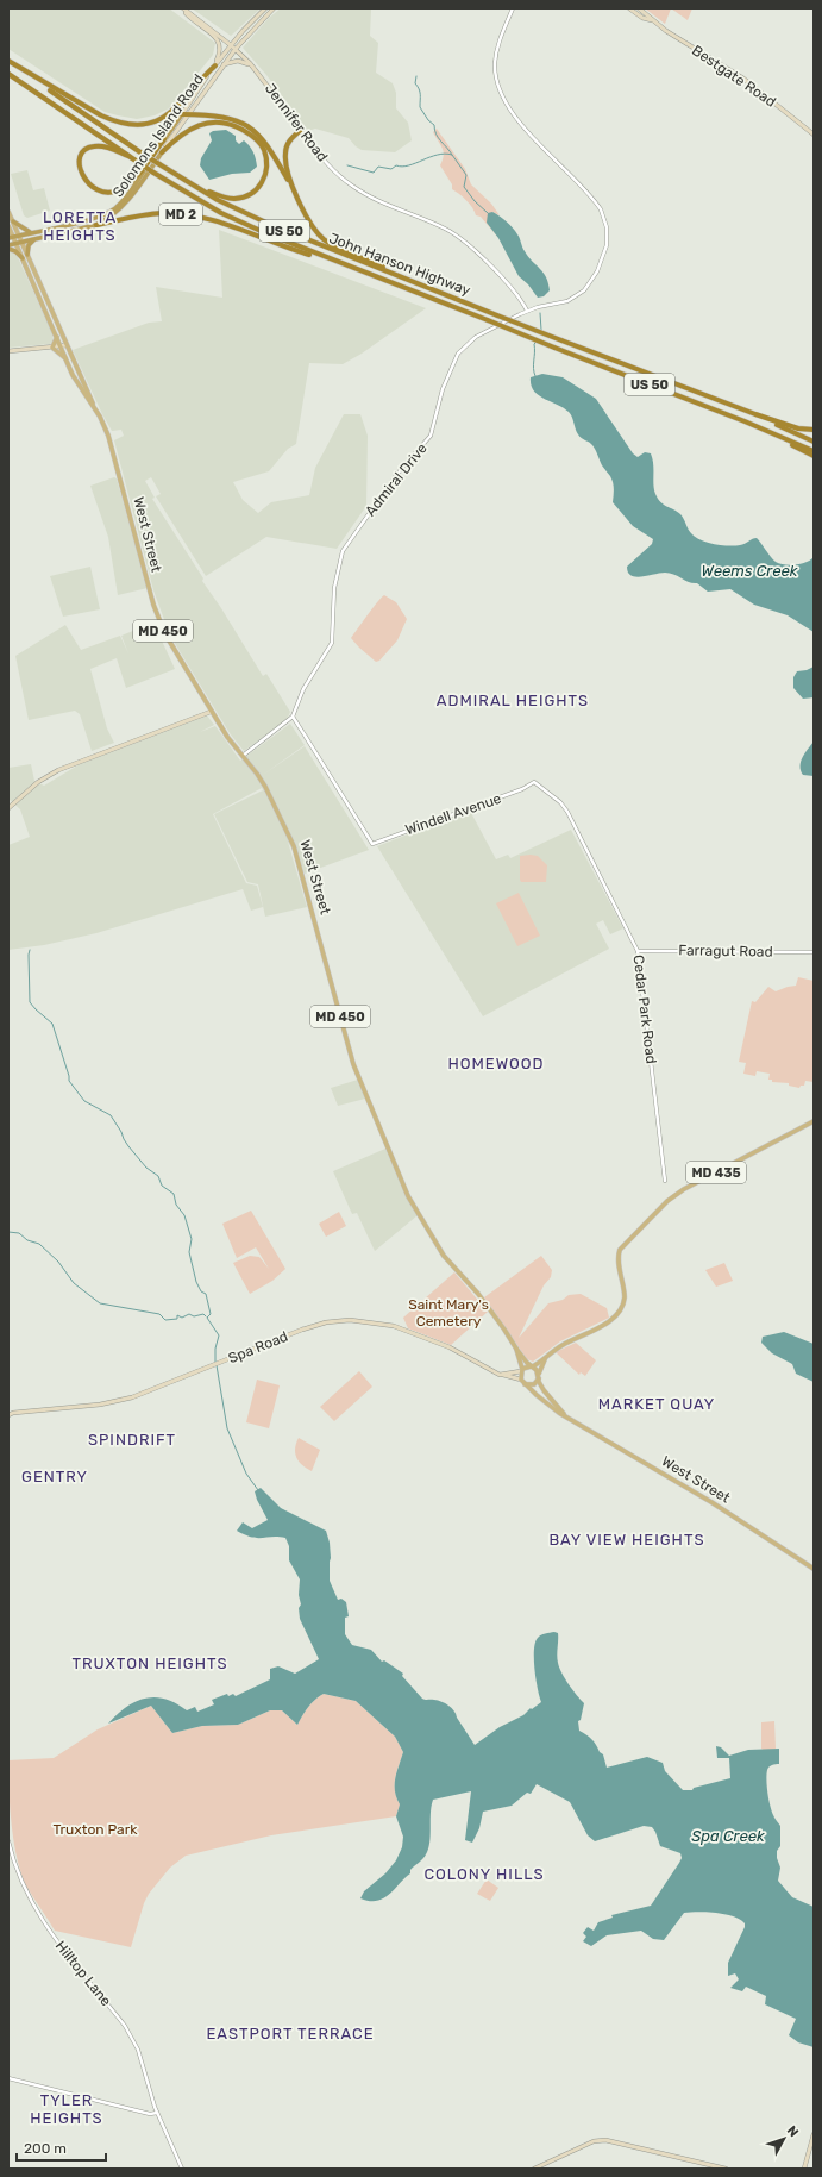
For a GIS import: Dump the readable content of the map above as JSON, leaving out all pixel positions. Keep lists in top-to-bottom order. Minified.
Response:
{"streets":{"highway":["Solomons Island Road","MD 2","US 50","John Hanson Highway"],"main road":["Bestgate Road","Jennifer Road","West Street","MD 450","MD 435","Spa Road"],"street":["Admiral Drive","Windell Avenue","Farragut Road","Cedar Park Road","Hilltop Lane"]},"crossings":[["Jennifer Road","Solomons Island Road"],["Jennifer Road","Admiral Drive"],["Solomons Island Road","MD 2"],["Solomons Island Road","West Street"],["MD 2","John Hanson Highway"],["US 50","John Hanson Highway"],["Admiral Drive","West Street"],["Admiral Drive","Windell Avenue"],["West Street","MD 450"],["West Street","MD 435"],["West Street","Spa Road"],["MD 450","MD 435"],["MD 450","Spa Road"],["Windell Avenue","Cedar Park Road"],["Farragut Road","Cedar Park Road"],["MD 435","Spa Road"]],"districts":["LORETTA HEIGHTS","ADMIRAL HEIGHTS","HOMEWOOD","MARKET QUAY","SPINDRIFT","GENTRY","BAY VIEW HEIGHTS","TRUXTON HEIGHTS","COLONY HILLS","EASTPORT TERRACE","TYLER HEIGHTS"],"water":["Weems Creek","Spa Creek"],"parks":["Saint Mary's Cemetery","Truxton Park"],"scale_bar":"200 m","north":"top right"}
